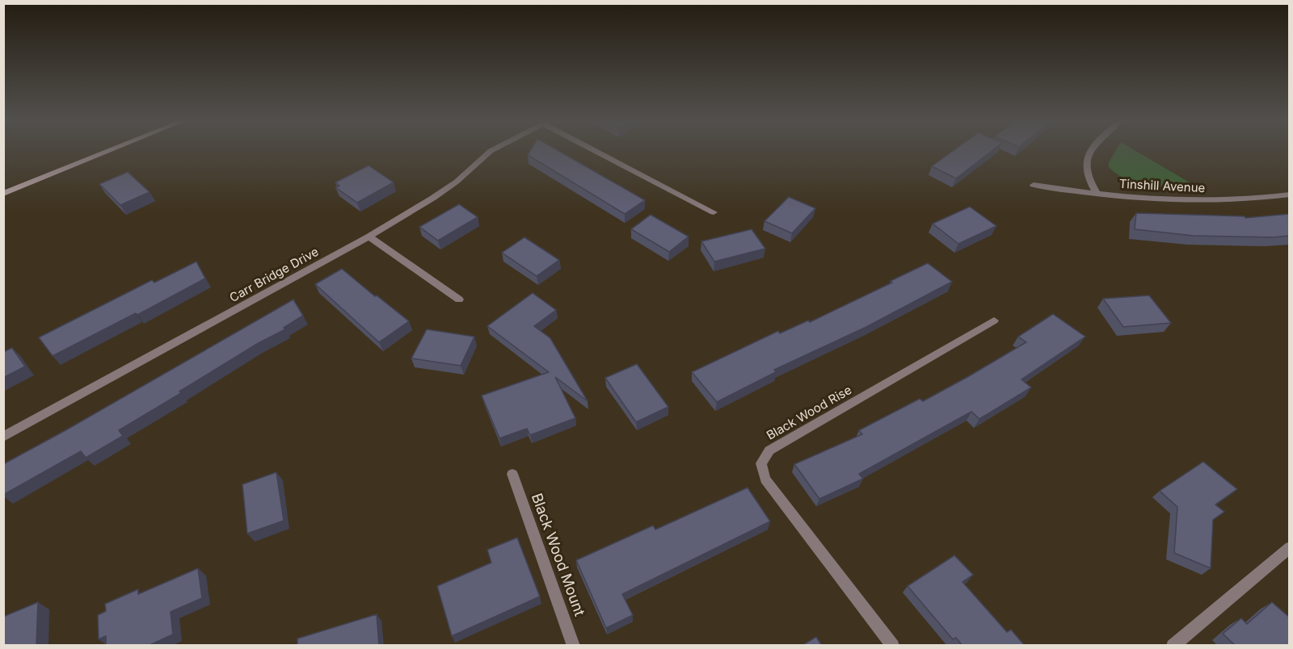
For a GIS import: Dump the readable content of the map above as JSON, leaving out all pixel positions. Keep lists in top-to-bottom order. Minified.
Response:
{"streets":{"street":["Tinshill Avenue","Carr Bridge Drive","Black Wood Rise","Black Wood Mount"]}}
